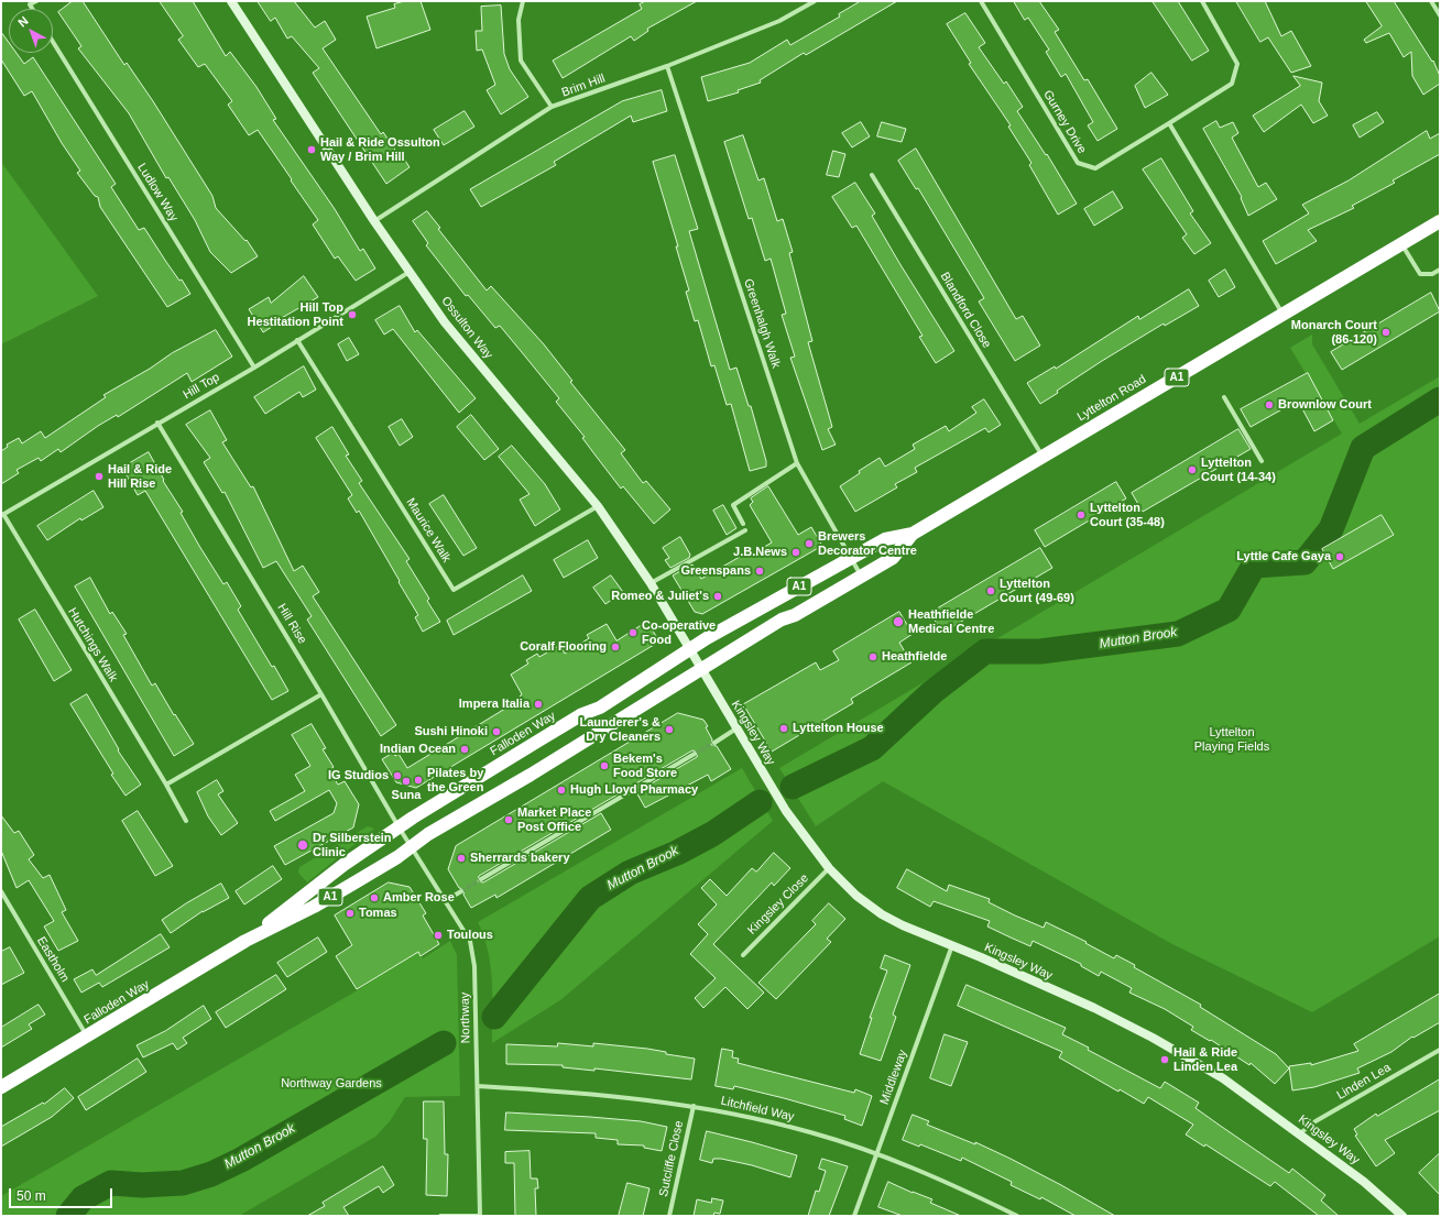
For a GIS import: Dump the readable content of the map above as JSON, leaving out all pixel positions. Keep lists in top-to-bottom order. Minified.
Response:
{"streets":{"highway":["A1","Lyttelton Road","Falloden Way"],"street":["Brim Hill","Gurney Drive","Ludlow Way","Blandford Close","Greenhalgh Walk","Ossulton Way","Hill Top","Maurice Walk","Hill Rise","Hutchings Walk","Kingsley Way","Kingsley Close","Eastholm","Northway","Middleway","Linden Lea","Litchfield Way","Sutcliffe Close"]},"crossings":[["Brim Hill","Greenhalgh Walk"],["Brim Hill","Ossulton Way"],["Ludlow Way","Hill Top"],["Blandford Close","Lyttelton Road"],["Greenhalgh Walk","Lyttelton Road"],["Ossulton Way","Hill Top"],["Ossulton Way","Lyttelton Road"],["Ossulton Way","Maurice Walk"],["Ossulton Way","Kingsley Way"],["Ossulton Way","Falloden Way"],["Hill Top","Maurice Walk"],["Hill Top","Hill Rise"],["Hill Top","Hutchings Walk"],["Lyttelton Road","Kingsley Way"],["Lyttelton Road","Falloden Way"],["Hill Rise","Falloden Way"],["Hill Rise","Northway"],["Kingsley Way","Falloden Way"],["Kingsley Way","Kingsley Close"],["Kingsley Way","Middleway"],["Kingsley Way","Linden Lea"],["Falloden Way","Eastholm"],["Falloden Way","Northway"],["Northway","Litchfield Way"],["Middleway","Litchfield Way"],["Litchfield Way","Sutcliffe Close"]],"water":["Mutton Brook"],"parks":["Lyttelton Playing Fields","Northway Gardens"],"places":["Hail & Ride Ossulton Way / Brim Hill","Hill Top Hestitation Point","Monarch Court (86-120)","Brownlow Court","Lyttelton Court (14-34)","Hail & Ride Hill Rise","Lyttelton Court (35-48)","Brewers Decorator Centre","J.B.News","Lyttle Cafe Gaya","Greenspans","Lyttelton Court (49-69)","Romeo & Juliet's","Heathfielde Medical Centre","Co-operative Food","Coralf Flooring","Heathfielde","Impera Italia","Lyttelton House","Launderer's & Dry Cleaners","Sushi Hinoki","Indian Ocean","Bekem's Food Store","IG Studios","Pilates by the Green","Suna","Hugh Lloyd Pharmacy","Market Place Post Office","Dr Silberstein Clinic","Sherrards bakery","Amber Rose","Tomas","Toulous","Hail & Ride Linden Lea"],"scale_bar":"50 m","north":"top left"}
